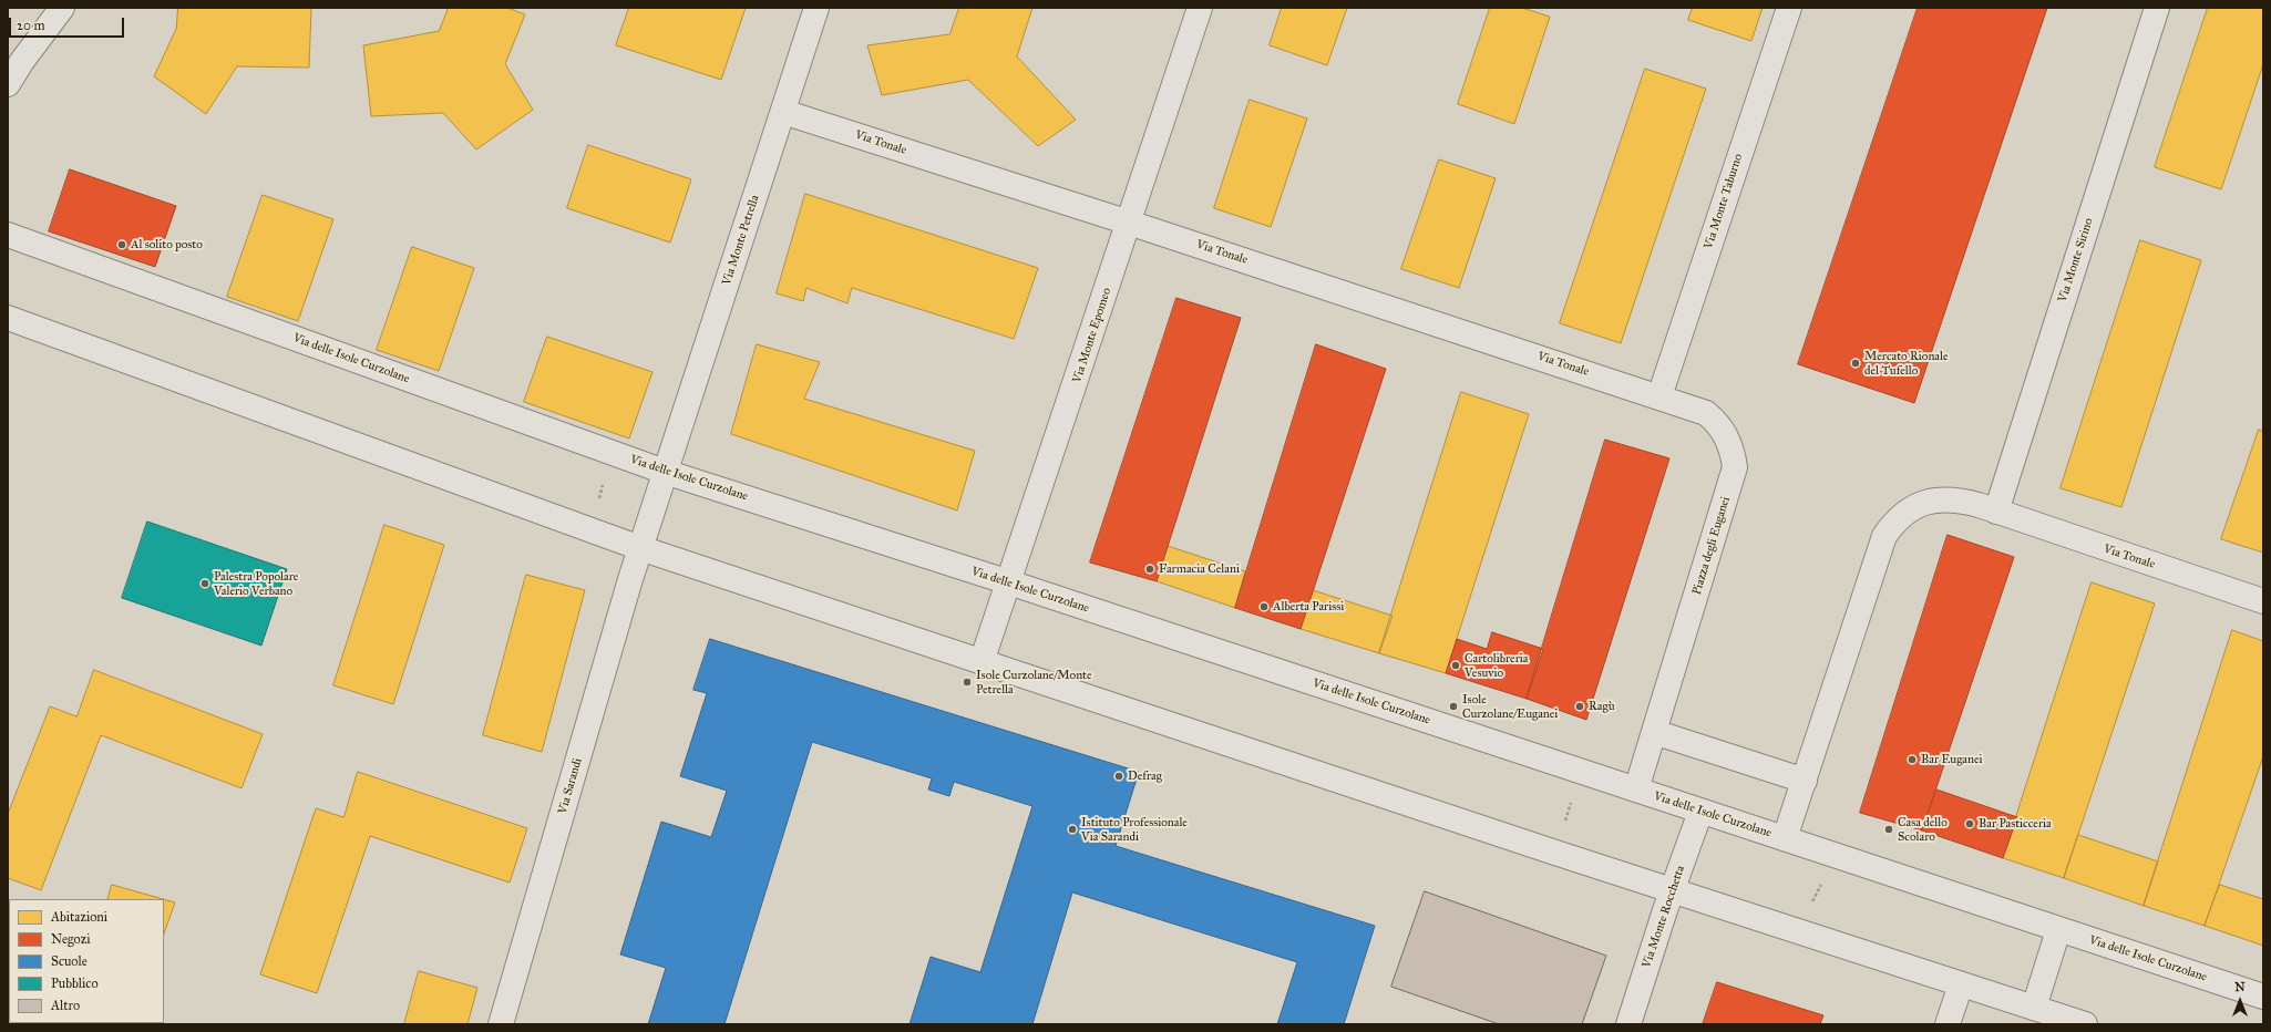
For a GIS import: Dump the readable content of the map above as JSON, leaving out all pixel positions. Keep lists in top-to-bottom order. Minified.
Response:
{"streets":{"street":["Via Tonale","Via Monte Taburno","Via Monte Petrella","Via Monte Sirino","Via Monte Epomeo","Via delle Isole Curzolane","Piazza degli Euganei","Via Sarandi","Via Monte Rocchetta"]},"crossings":[["Via Tonale","Via Monte Taburno"],["Via Tonale","Via Monte Petrella"],["Via Tonale","Via Monte Sirino"],["Via Tonale","Via Monte Epomeo"],["Via Tonale","Piazza degli Euganei"],["Via Monte Taburno","Piazza degli Euganei"],["Via Monte Petrella","Via delle Isole Curzolane"],["Via Monte Petrella","Via Sarandi"],["Via Monte Epomeo","Via delle Isole Curzolane"],["Via delle Isole Curzolane","Piazza degli Euganei"],["Via delle Isole Curzolane","Via Monte Rocchetta"]],"places":["Al solito posto","Mercato Rionale del Tufello","Farmacia Celani","Palestra Popolare Valerio Verbano","Alberta Parissi","Cartolibreria Vesuvio","Isole Curzolane/Monte Petrella","Isole Curzolane/Euganei","Ragù","Bar Euganei","Defrag","Bar Pasticceria","Istituto Professionale Via Sarandi","Casa dello Scolaro"],"legend":["Abitazioni","Negozi","Scuole","Pubblico","Altro"],"scale_bar":"20 m","north":"top"}
